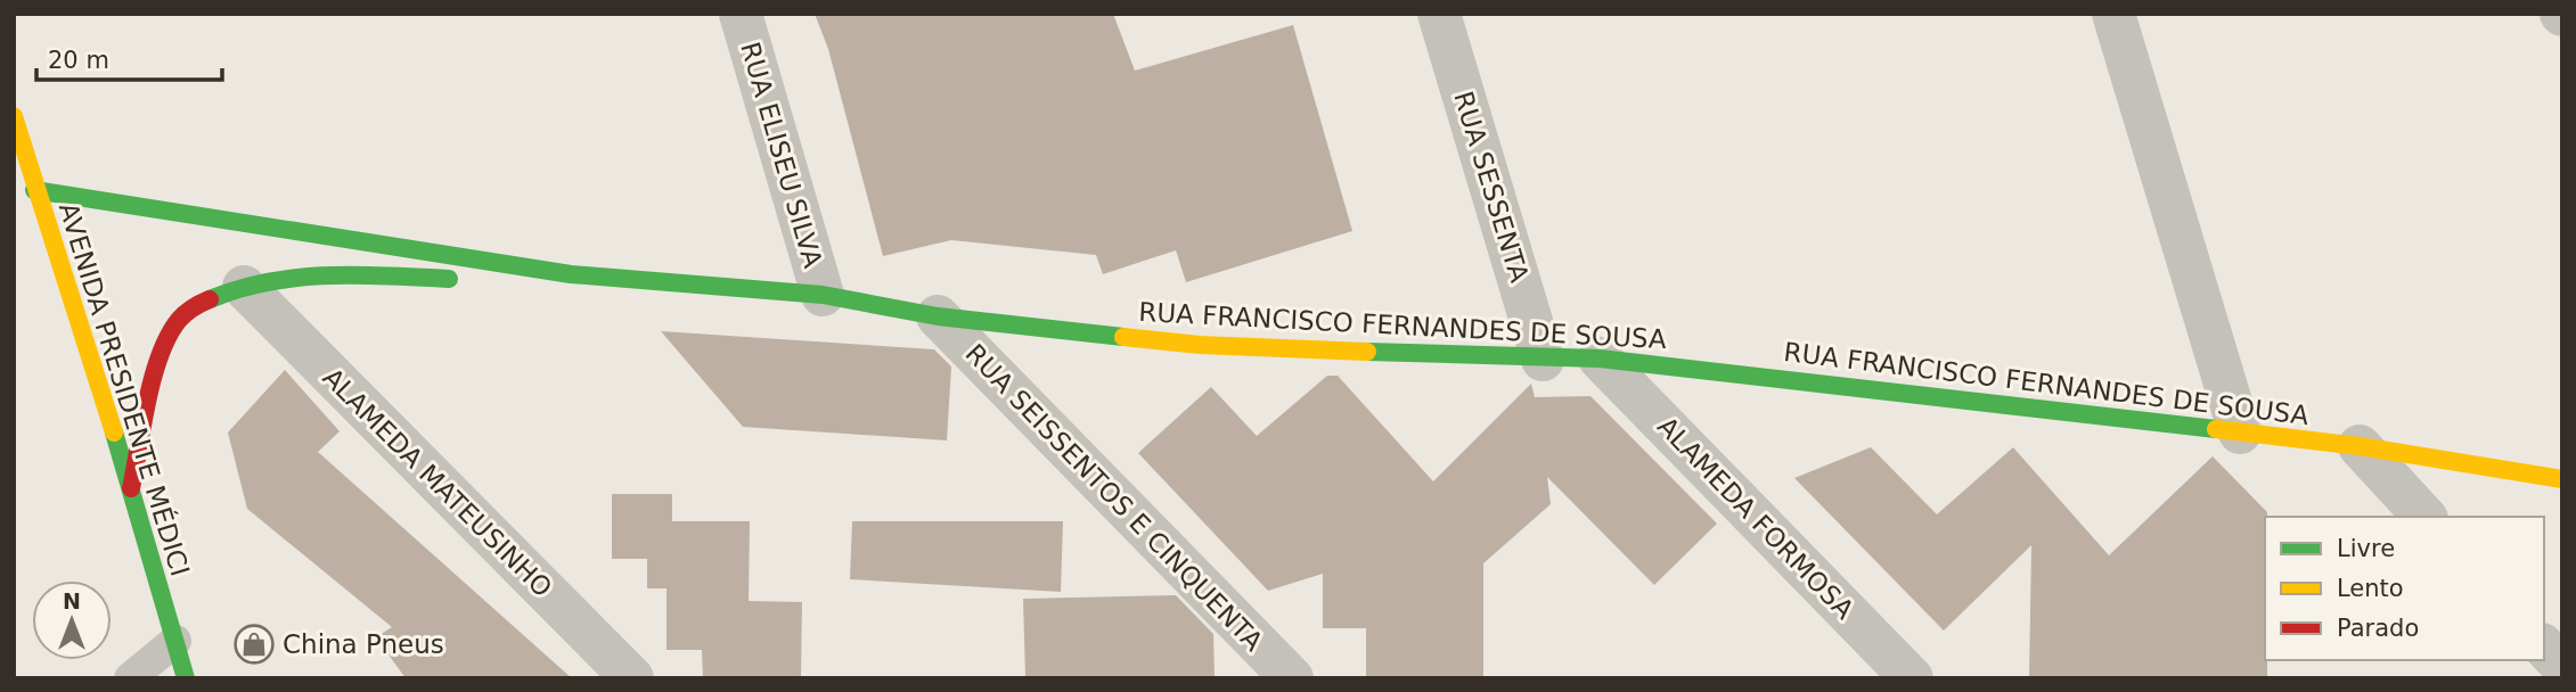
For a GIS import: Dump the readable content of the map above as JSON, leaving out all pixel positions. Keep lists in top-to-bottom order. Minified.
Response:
{"streets":{"street":["RUA ELISEU SILVA","RUA SESSENTA","RUA FRANCISCO FERNANDES DE SOUSA","AVENIDA PRESIDENTE MÉDICI","ALAMEDA MATEUSINHO","RUA SEISSENTOS E CINQUENTA","ALAMEDA FORMOSA"]},"crossings":[["RUA ELISEU SILVA","RUA FRANCISCO FERNANDES DE SOUSA"],["RUA SESSENTA","RUA FRANCISCO FERNANDES DE SOUSA"],["RUA FRANCISCO FERNANDES DE SOUSA","AVENIDA PRESIDENTE MÉDICI"],["RUA FRANCISCO FERNANDES DE SOUSA","ALAMEDA MATEUSINHO"],["RUA FRANCISCO FERNANDES DE SOUSA","RUA SEISSENTOS E CINQUENTA"],["RUA FRANCISCO FERNANDES DE SOUSA","ALAMEDA FORMOSA"]],"places":{"shop":["China Pneus"]},"legend":["Livre","Lento","Parado"],"scale_bar":"20 m","north":"top"}
